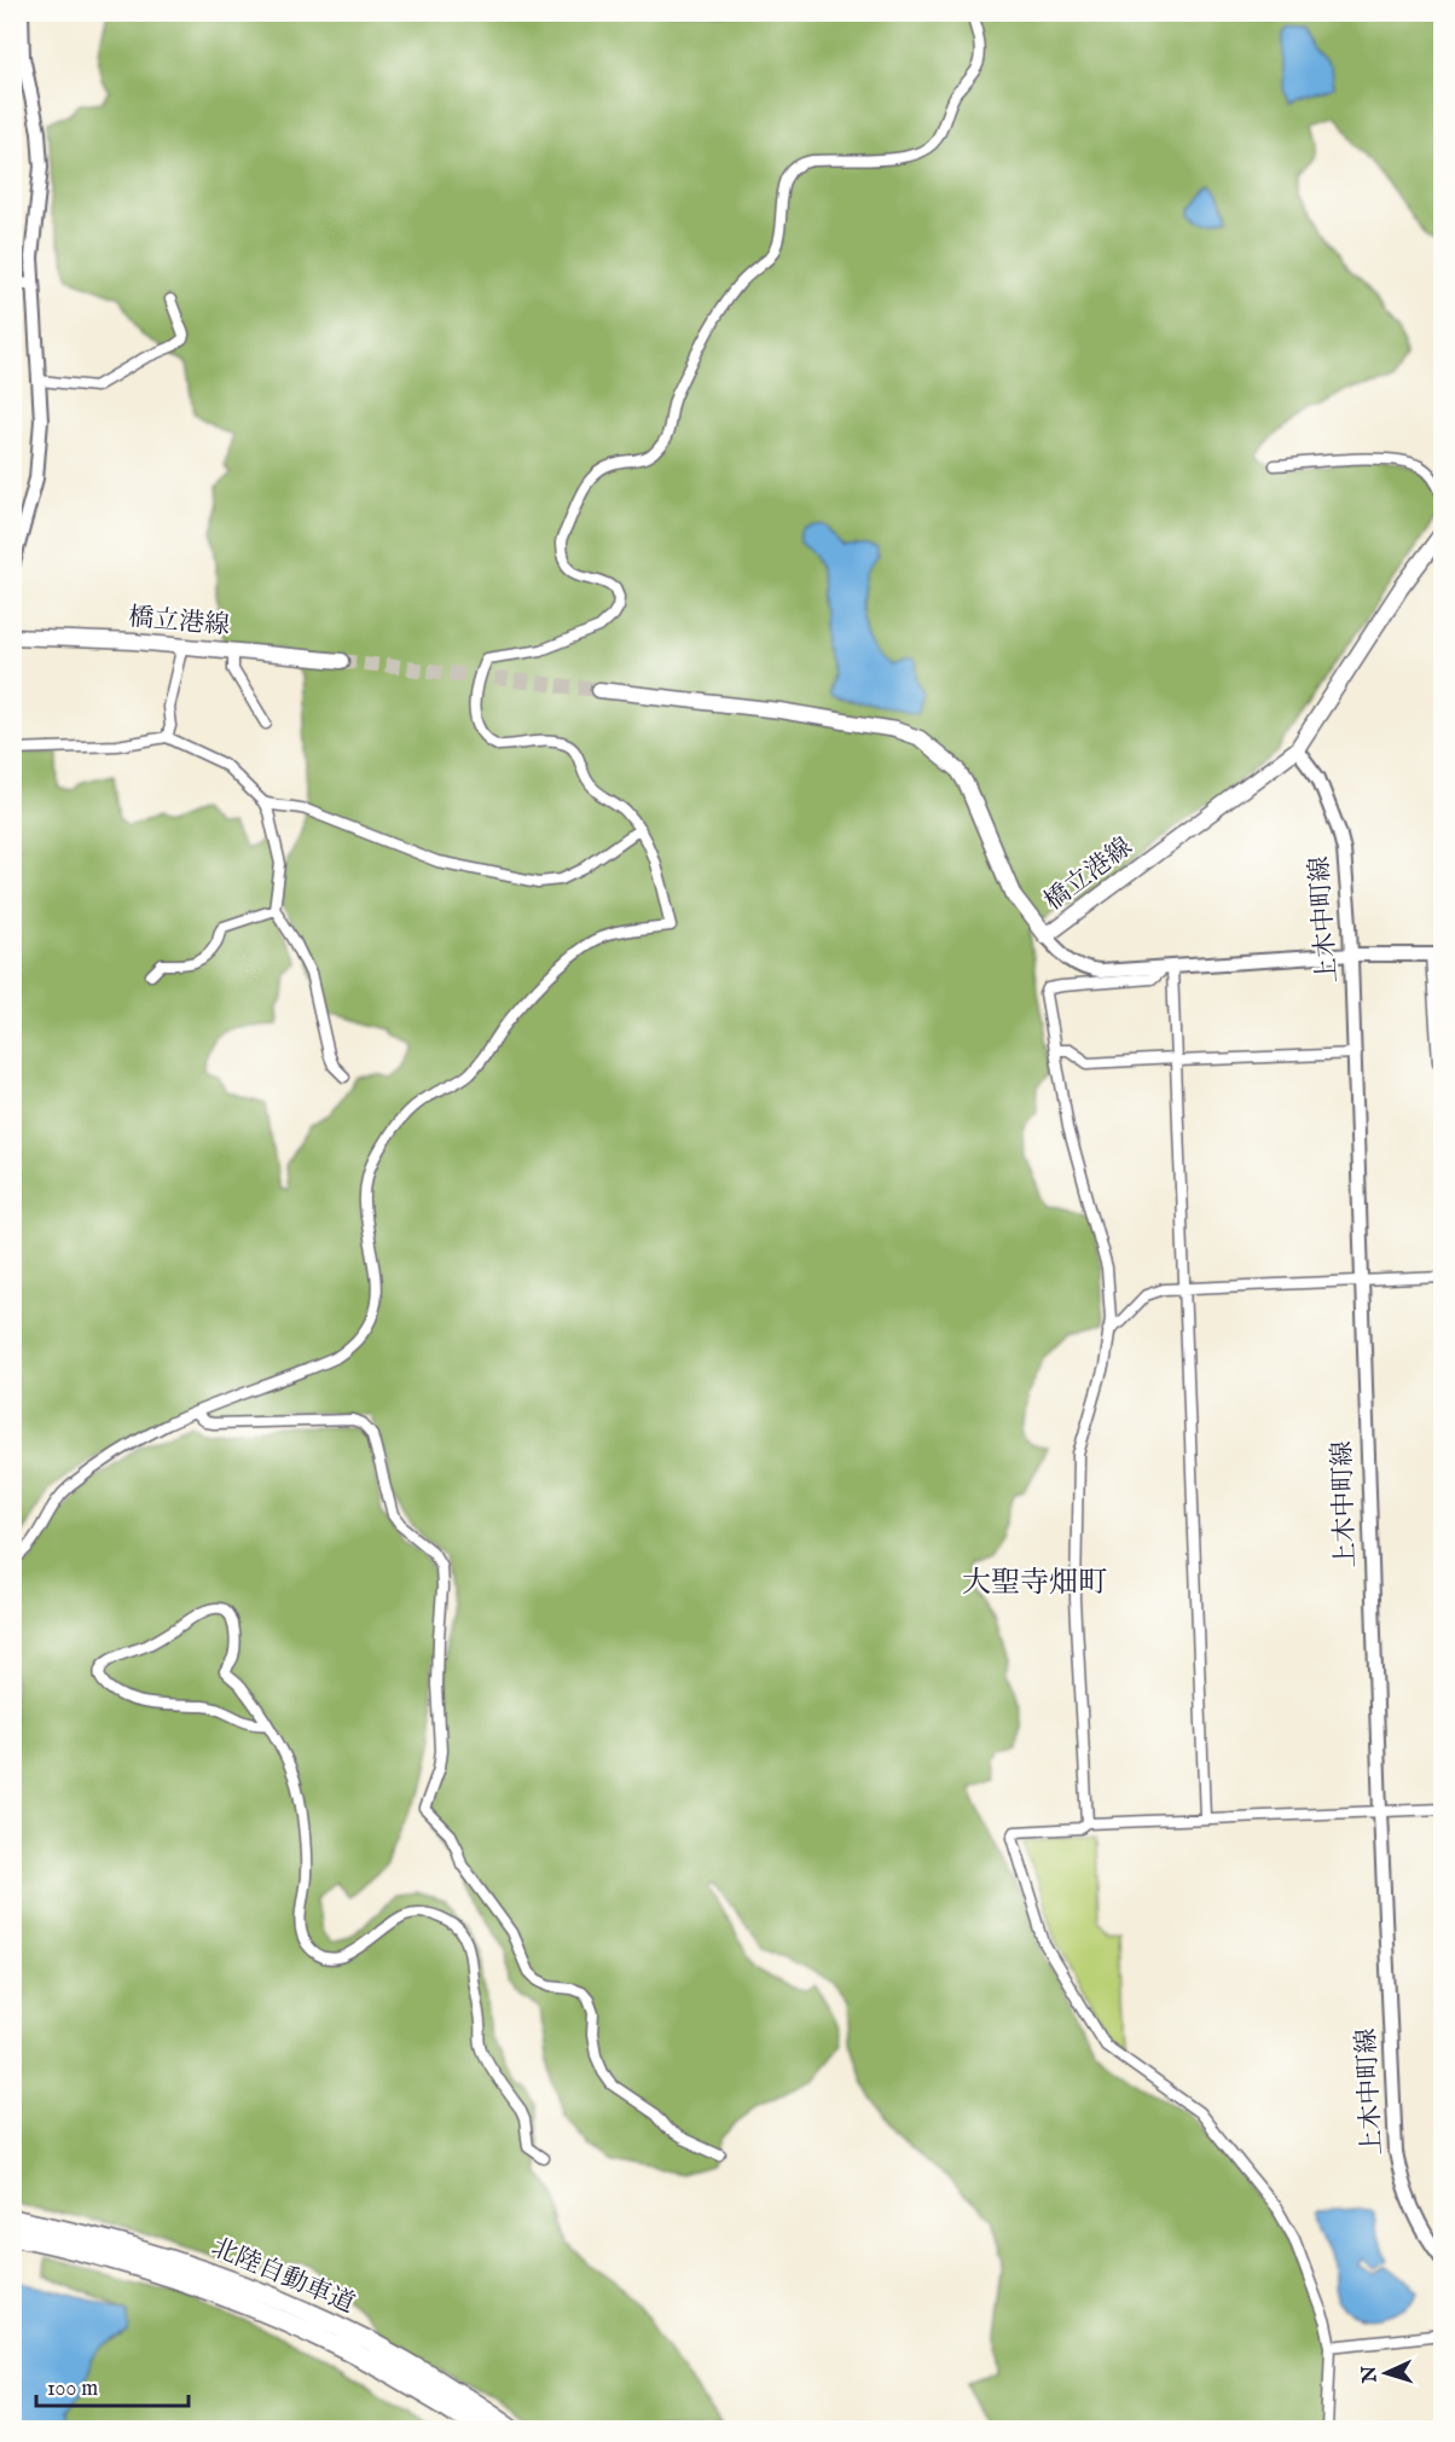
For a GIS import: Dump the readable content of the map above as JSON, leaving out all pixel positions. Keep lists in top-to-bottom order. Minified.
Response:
{"streets":{"highway":["北陸自動車道"],"main road":["橋立港線","上木中町線"]},"crossings":[["橋立港線","上木中町線"]],"districts":["大聖寺畑町"],"scale_bar":"100 m","north":"left"}
